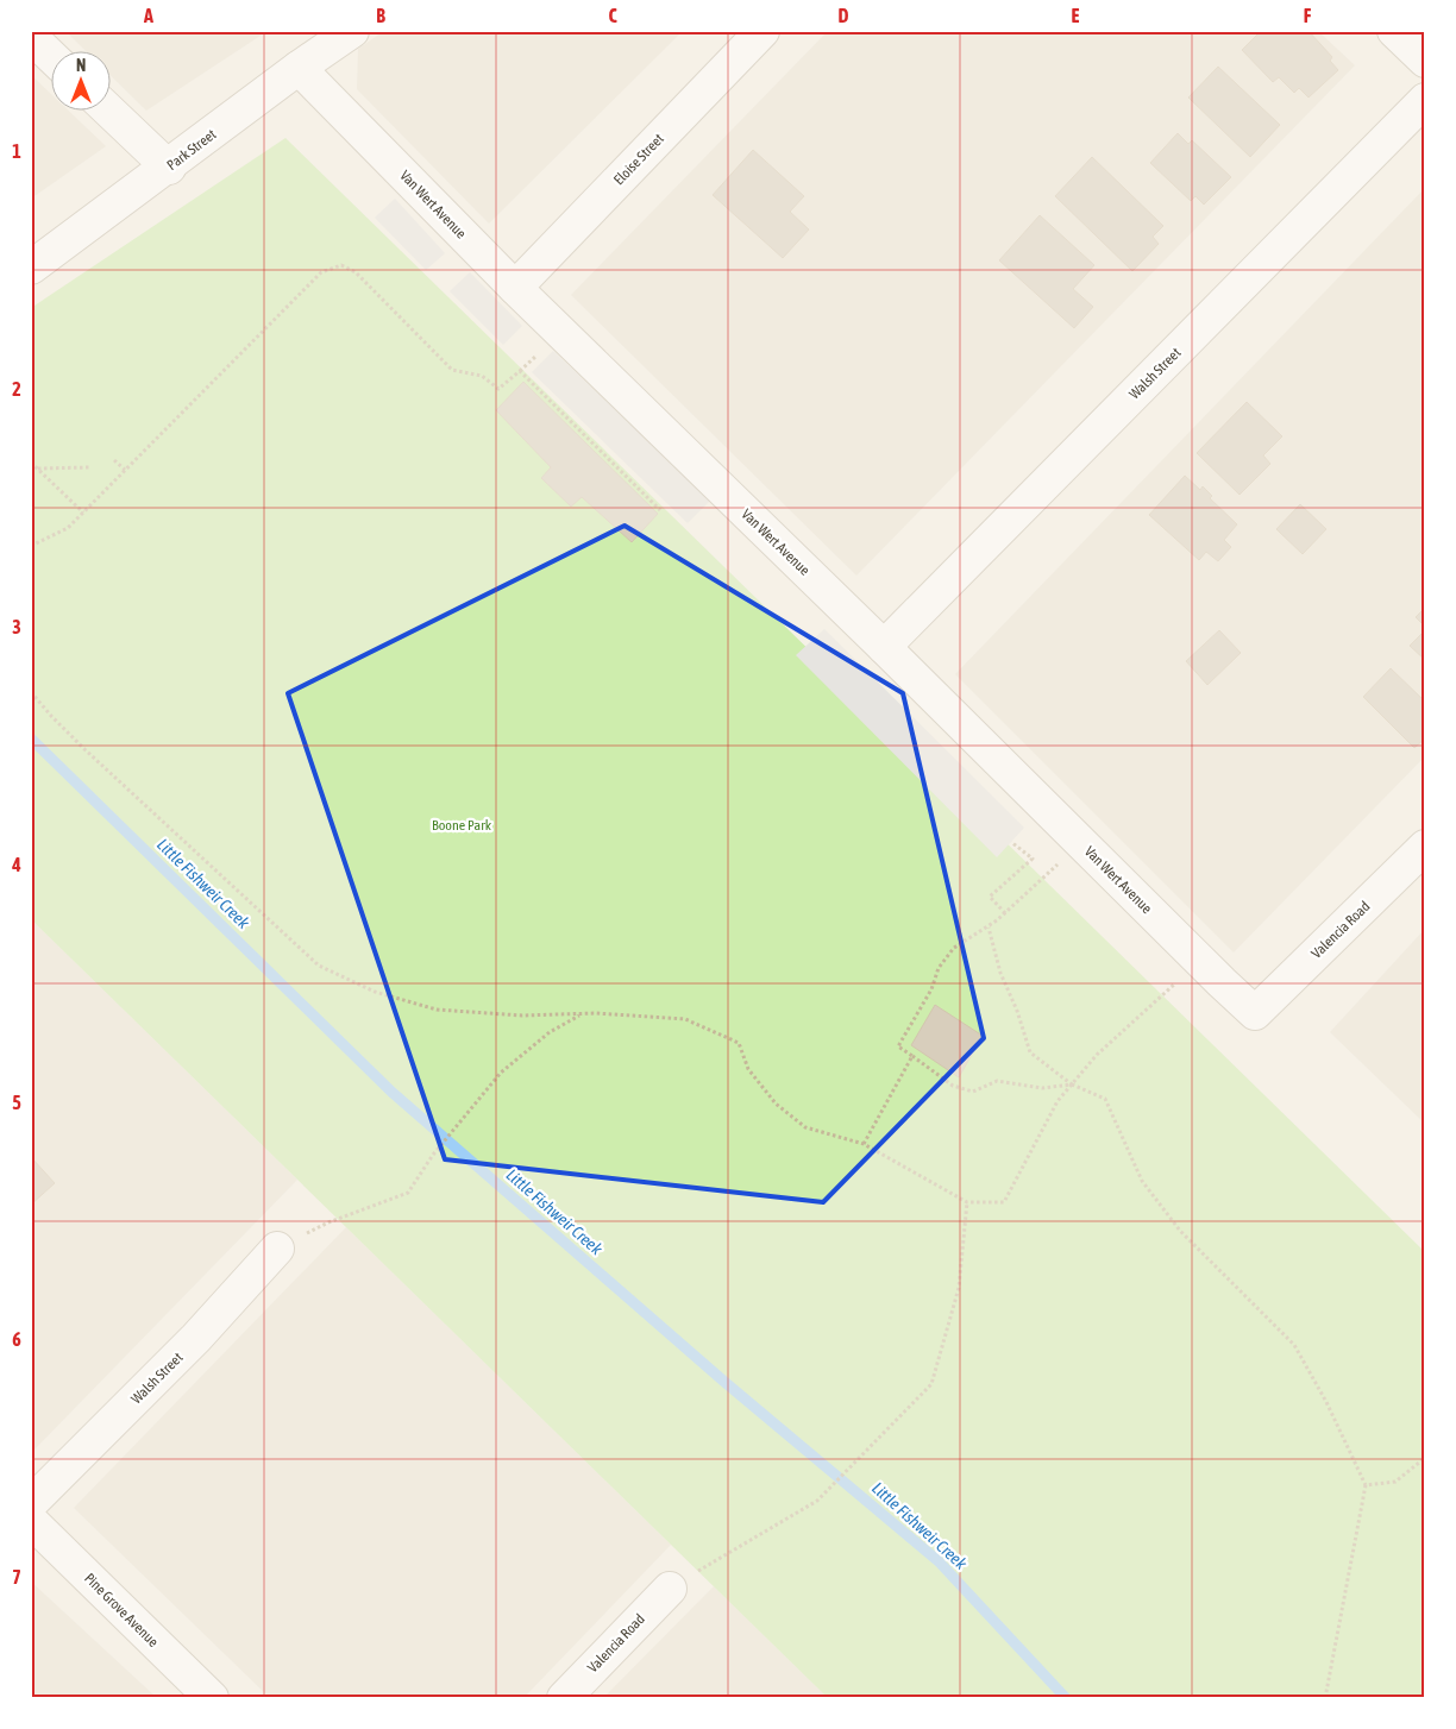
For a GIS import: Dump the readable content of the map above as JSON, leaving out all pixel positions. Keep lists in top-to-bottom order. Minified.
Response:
{"streets":{"street":["Park Street","Eloise Street","Van Wert Avenue","Walsh Street","Valencia Road","Pine Grove Avenue"]},"crossings":[["Park Street","Van Wert Avenue"],["Eloise Street","Van Wert Avenue"],["Van Wert Avenue","Walsh Street"],["Van Wert Avenue","Valencia Road"]],"water":["Little Fishweir Creek"],"parks":["Boone Park"],"north":"top","grid":{"columns":["A","B","C","D","E","F"],"rows":["1","2","3","4","5","6","7"]}}
